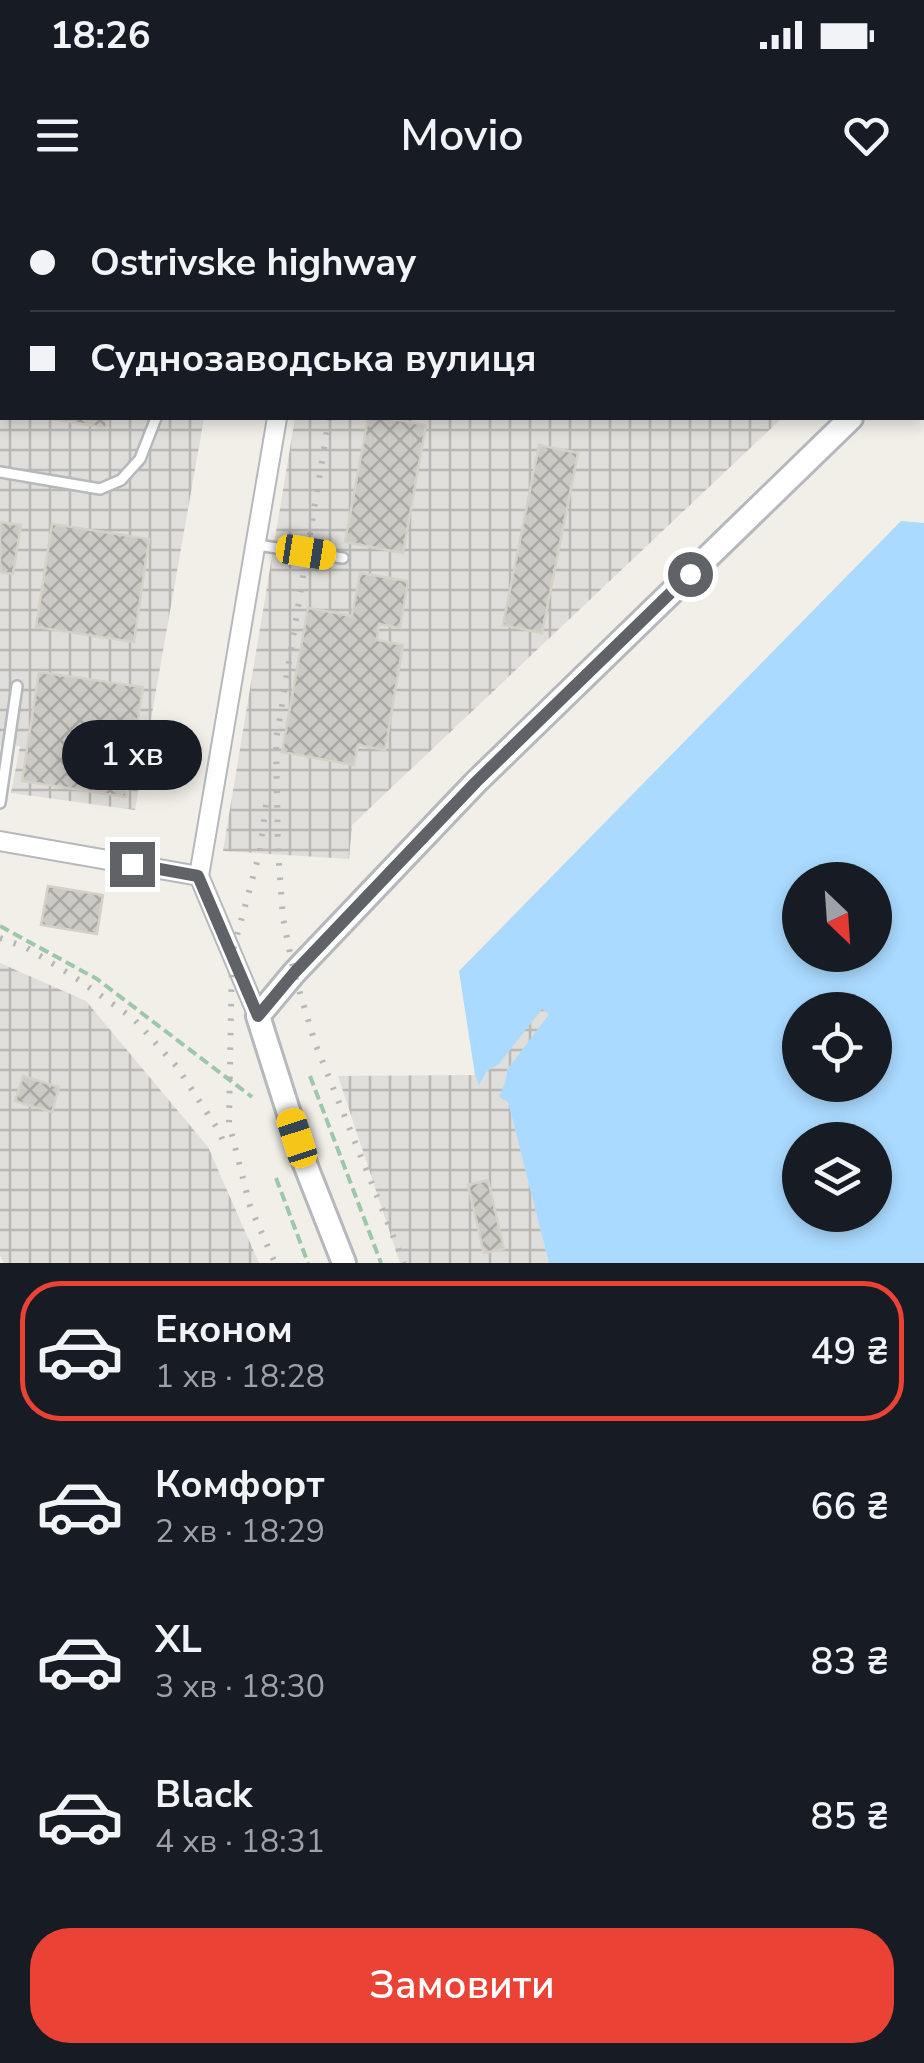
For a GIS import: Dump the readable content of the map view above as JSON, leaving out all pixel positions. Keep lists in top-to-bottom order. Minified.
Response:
{"north":"bottom right","page":{"status":"18:26","header":"Movio","banner":["Ostrivske highway","Суднозаводська вулиця"],"bubble":"1 хв","list":[{"name":"Економ","note":"1 хв · 18:28","value":"49 ₴"},{"name":"Комфорт","note":"2 хв · 18:29","value":"66 ₴"},{"name":"XL","note":"3 хв · 18:30","value":"83 ₴"},{"name":"Black","note":"4 хв · 18:31","value":"85 ₴"}],"buttons":"Замовити"}}
